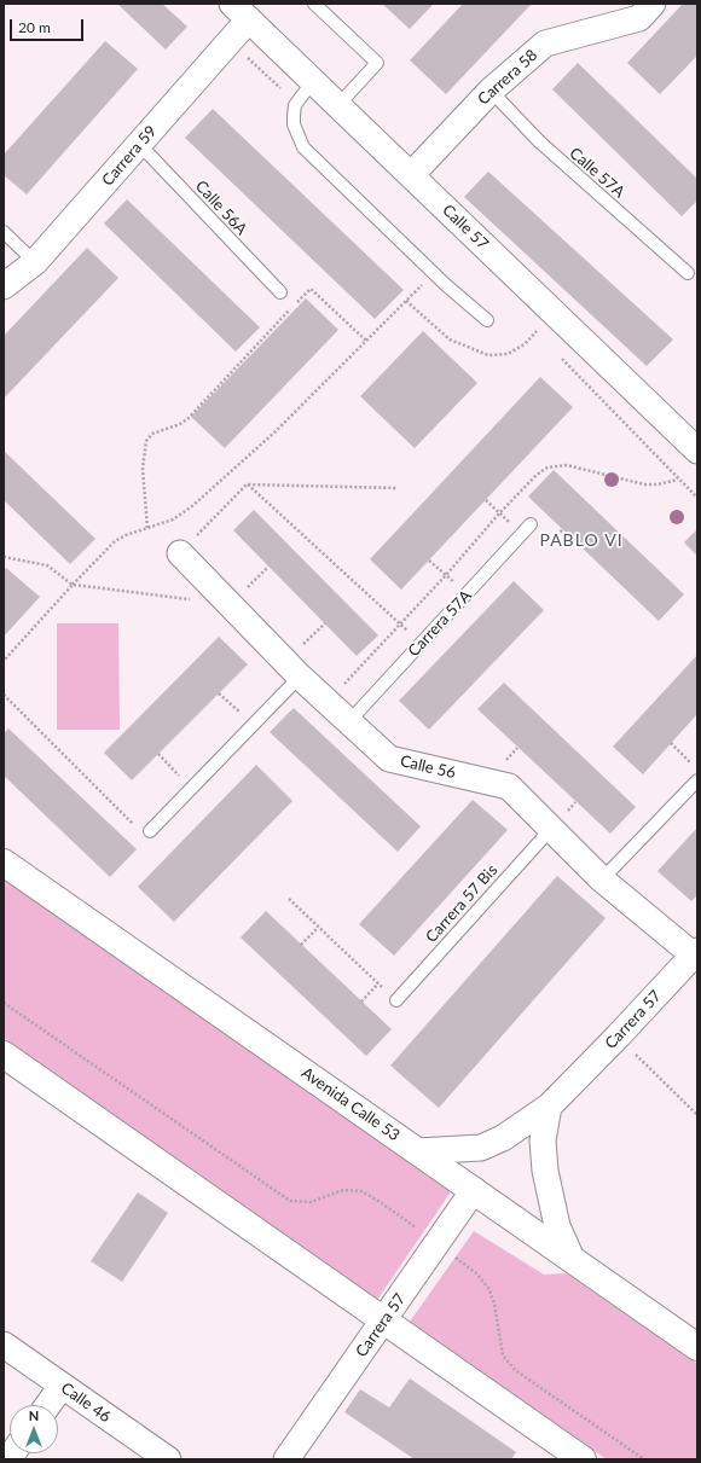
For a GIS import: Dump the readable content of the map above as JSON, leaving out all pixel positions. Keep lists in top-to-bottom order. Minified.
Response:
{"streets":{"main road":["Avenida Calle 53"],"street":["Carrera 58","Carrera 59","Calle 57","Calle 56","Carrera 57","Calle 46"],"lane":["Calle 57A","Calle 56A","Carrera 57A","Carrera 57 Bis"]},"crossings":[["Carrera 58","Calle 57A"],["Carrera 58","Calle 57"],["Carrera 59","Calle 56A"],["Carrera 59","Calle 57"],["Carrera 57A","Calle 56"],["Calle 56","Carrera 57 Bis"],["Calle 56","Carrera 57"],["Carrera 57","Avenida Calle 53"]],"districts":["PABLO VI"],"scale_bar":"20 m","north":"top"}
